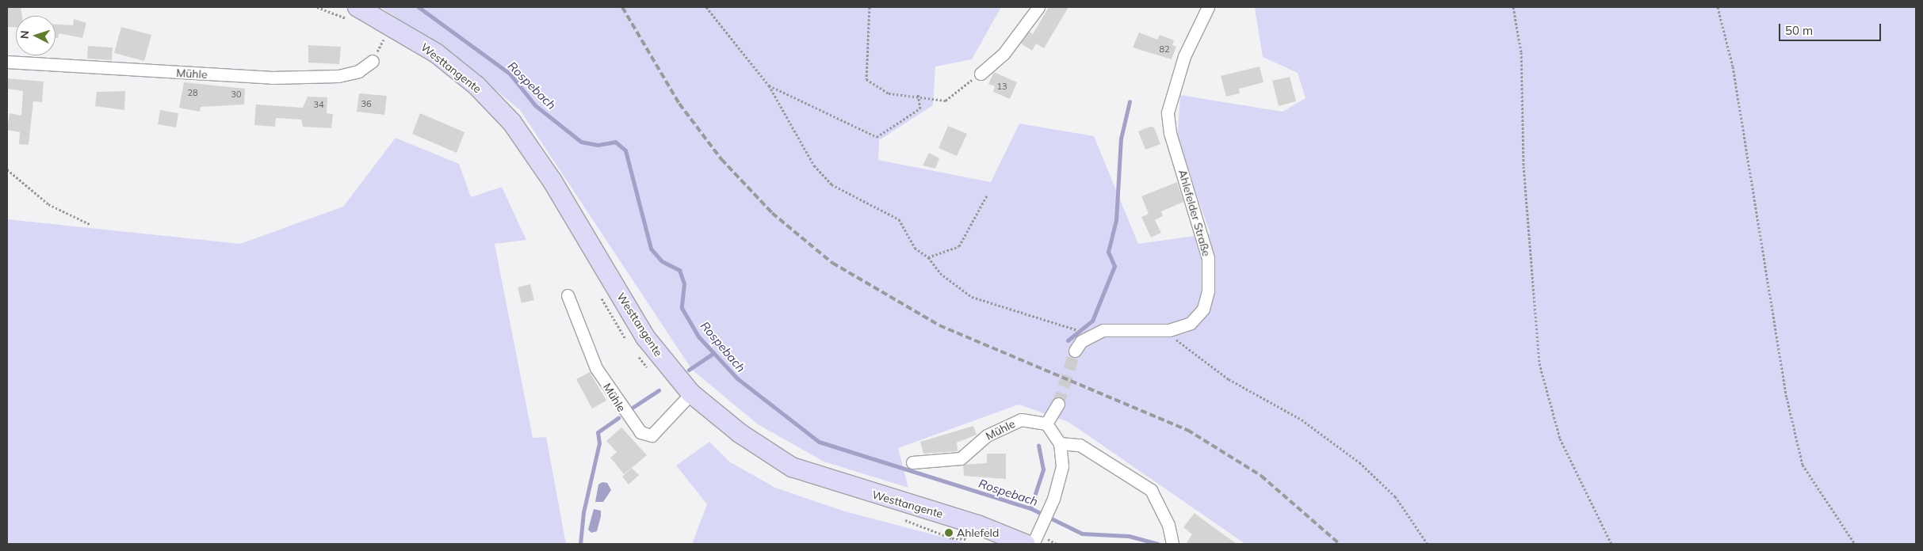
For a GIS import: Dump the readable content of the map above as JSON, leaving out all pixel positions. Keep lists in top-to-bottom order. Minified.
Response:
{"streets":{"main road":["Westtangente"],"street":["Mühle","Ahlefelder Straße"]},"crossings":[["Westtangente","Mühle"]],"water":["Rospebach"],"places":["Ahlefeld"],"house_numbers":["82","13","28","30","36","34"],"scale_bar":"50 m","north":"left"}
